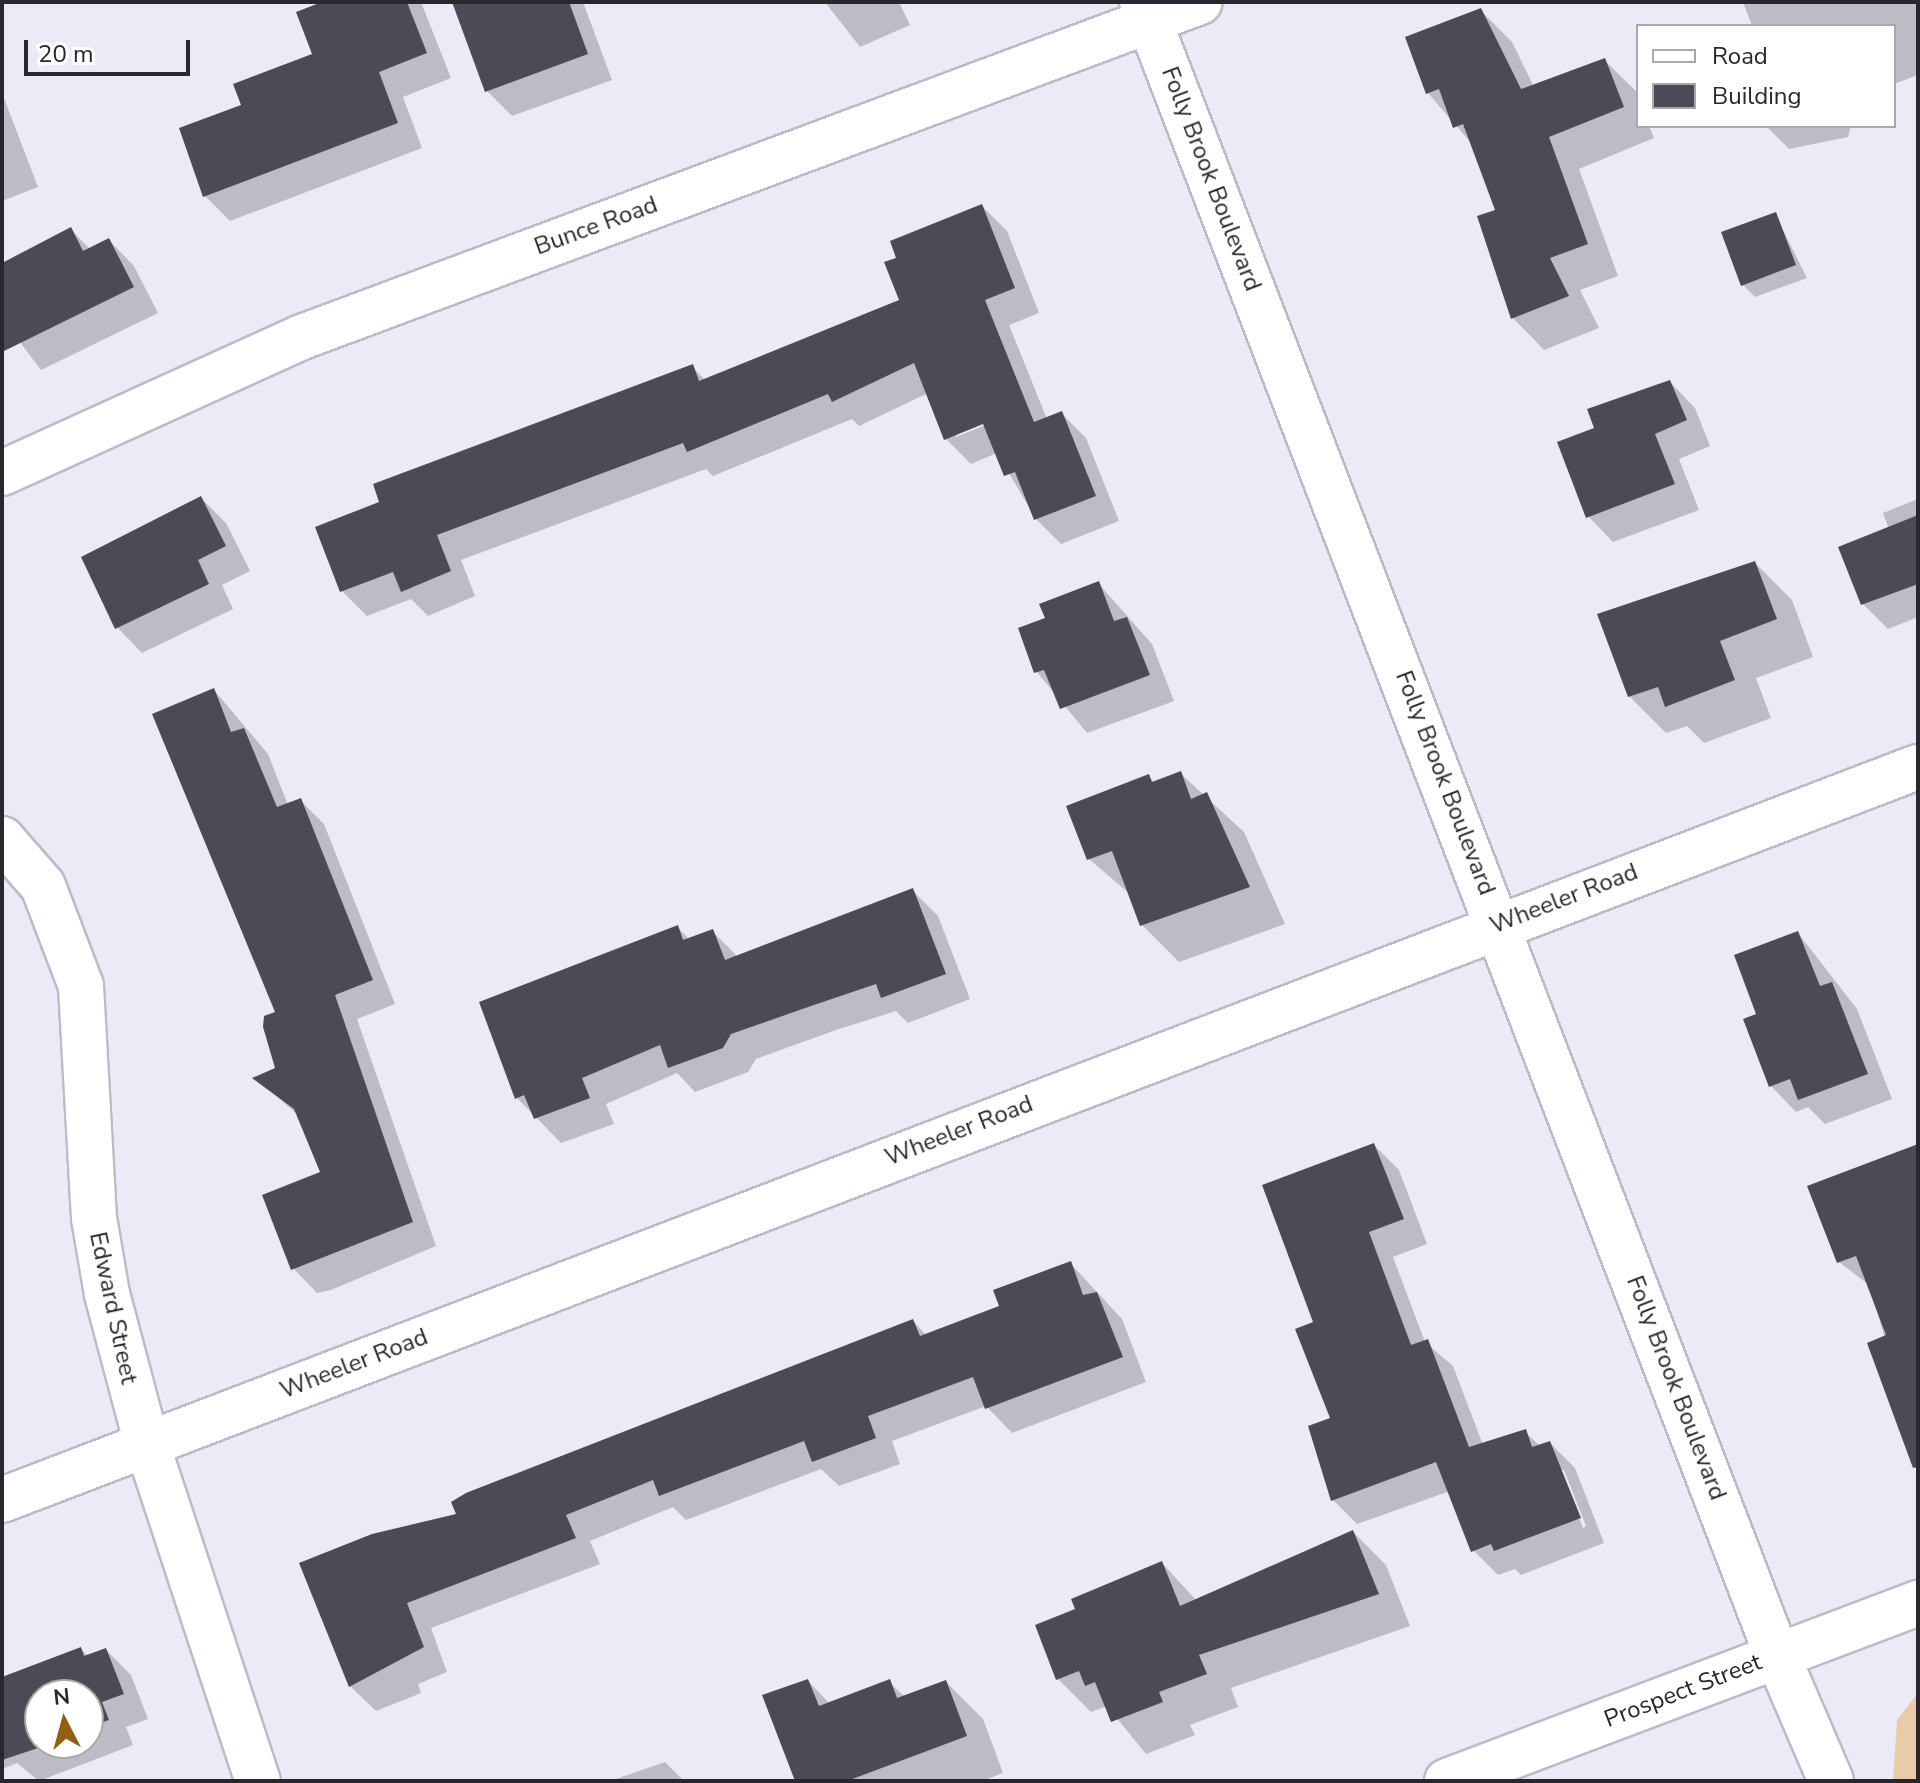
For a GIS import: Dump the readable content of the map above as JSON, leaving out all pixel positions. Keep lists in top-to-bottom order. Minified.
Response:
{"streets":{"street":["Folly Brook Boulevard","Bunce Road","Wheeler Road","Edward Street","Prospect Street"]},"crossings":[["Folly Brook Boulevard","Bunce Road"],["Folly Brook Boulevard","Wheeler Road"],["Folly Brook Boulevard","Prospect Street"],["Wheeler Road","Edward Street"]],"legend":["Road","Building"],"scale_bar":"20 m","north":"top"}
